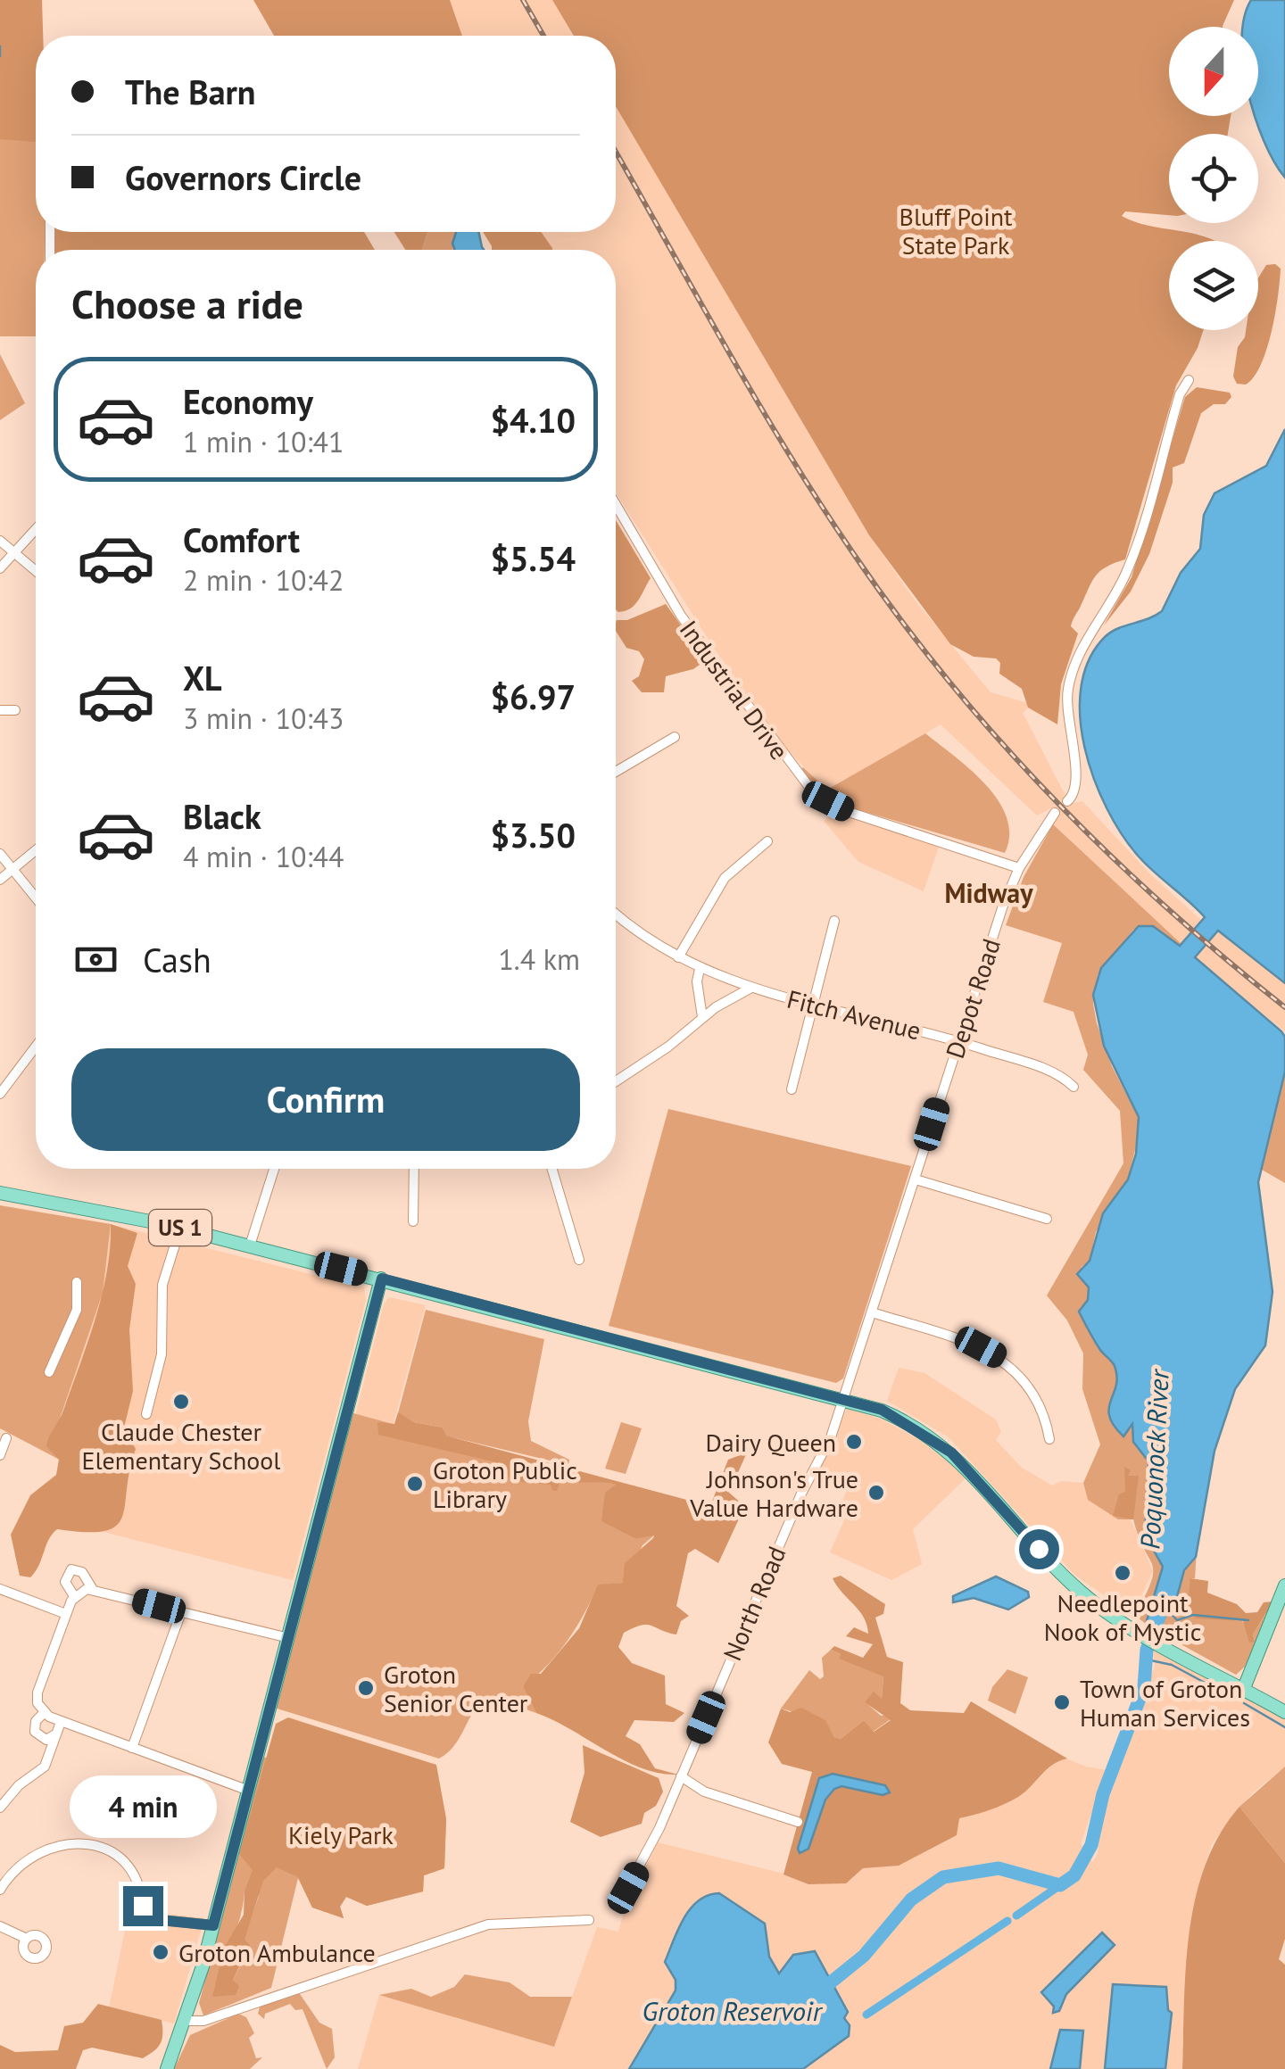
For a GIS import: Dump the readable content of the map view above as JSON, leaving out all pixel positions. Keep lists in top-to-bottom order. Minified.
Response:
{"streets":{"main road":["US 1"],"street":["Industrial Drive","Depot Road","Fitch Avenue","North Road"]},"crossings":[["Industrial Drive","Depot Road"],["Depot Road","Fitch Avenue"],["Depot Road","US 1"],["Depot Road","North Road"],["US 1","North Road"]],"districts":["Midway"],"water":["Poquonock River","Groton Reservoir"],"parks":["Bluff Point State Park","Kiely Park"],"places":["Claude Chester Elementary School","Dairy Queen","Groton Public Library","Johnson's True Value Hardware","Needlepoint Nook of Mystic","Groton Senior Center","Town of Groton Human Services","Groton Ambulance"],"north":"bottom","page":{"banner":["The Barn","Governors Circle"],"heading":"Choose a ride","list":[{"name":"Economy","note":"1 min · 10:41","value":"$4.10"},{"name":"Comfort","note":"2 min · 10:42","value":"$5.54"},{"name":"XL","note":"3 min · 10:43","value":"$6.97"},{"name":"Black","note":"4 min · 10:44","value":"$3.50"}],"pay":["Cash","1.4 km"],"buttons":"Confirm","bubble":"4 min"}}
